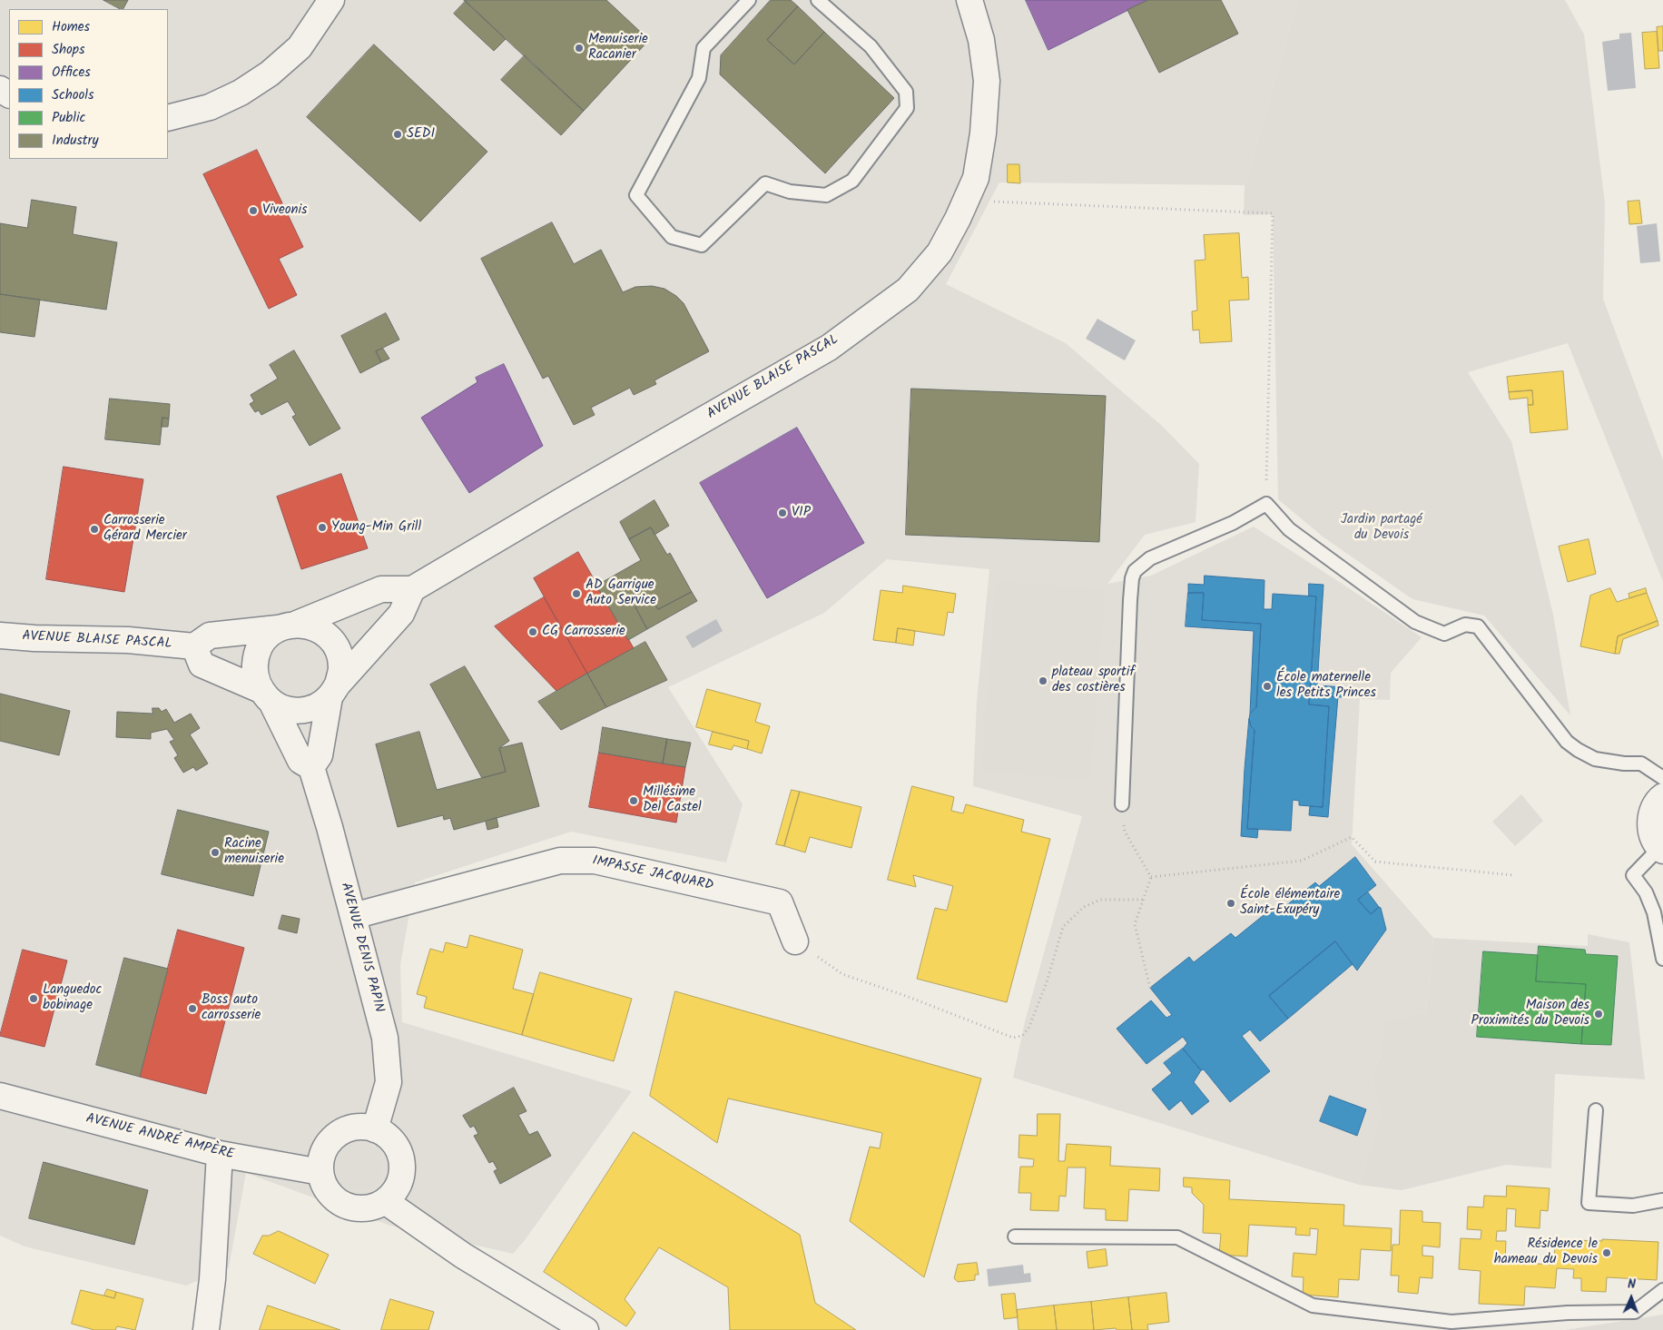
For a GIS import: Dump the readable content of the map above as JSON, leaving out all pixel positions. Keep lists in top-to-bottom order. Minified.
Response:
{"streets":{"street":["AVENUE BLAISE PASCAL","IMPASSE JACQUARD","AVENUE DENIS PAPIN","AVENUE ANDRÉ AMPÈRE"]},"crossings":[["IMPASSE JACQUARD","AVENUE DENIS PAPIN"],["AVENUE DENIS PAPIN","AVENUE ANDRÉ AMPÈRE"]],"parks":["Jardin partagé du Devois"],"places":["Menuiserie Racanier","SEDI","Viveonis","VIP","Young-Min Grill","Carrosserie Gérard Mercier","AD Garrigue Auto Service","CG Carrosserie","plateau sportif des costières","École maternelle les Petits Princes","Millésime Del Castel","Racine menuiserie","École élémentaire Saint-Exupéry","Languedoc bobinage","Boss auto carrosserie","Maison des Proximités du Devois","Résidence le hameau du Devois"],"legend":["Homes","Shops","Offices","Schools","Public","Industry"],"north":"top"}
